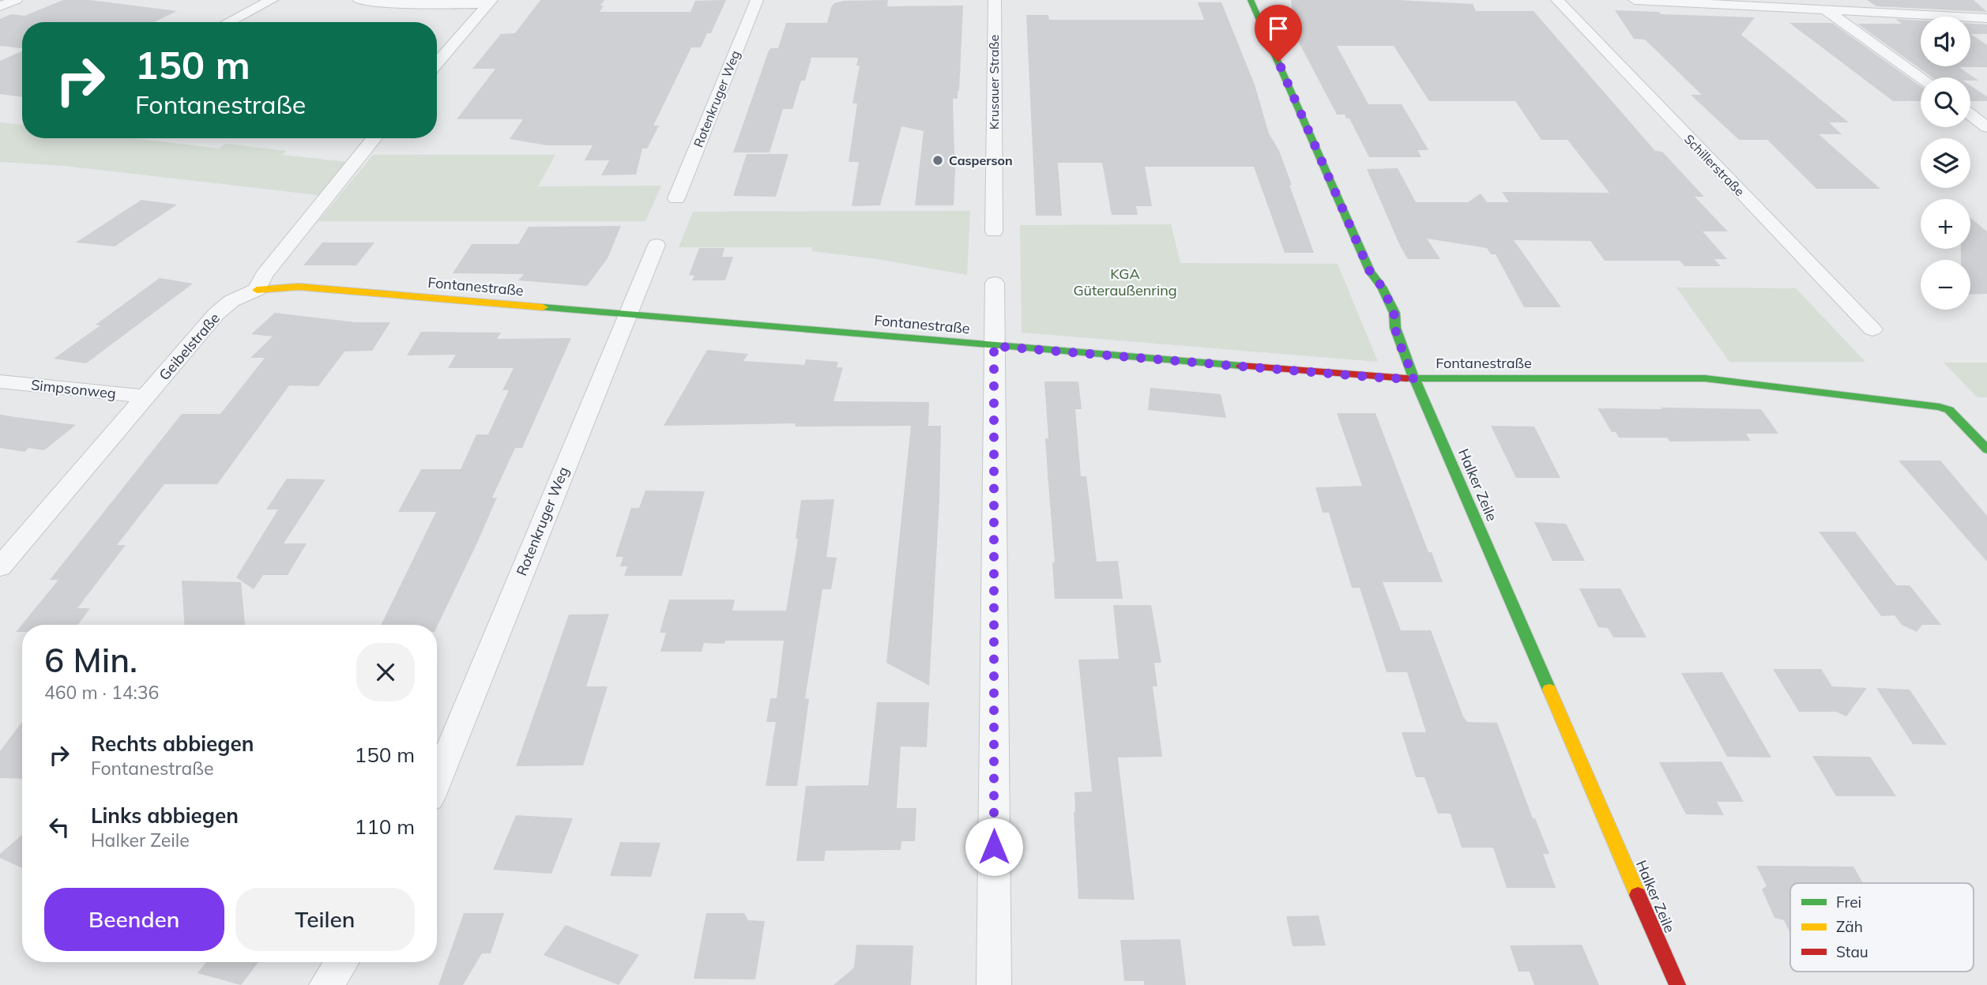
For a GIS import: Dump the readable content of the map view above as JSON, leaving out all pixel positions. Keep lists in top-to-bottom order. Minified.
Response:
{"streets":{"street":["Krusauer Straße","Rotenkruger Weg","Schillerstraße","Fontanestraße","Geibelstraße","Simpsonweg","Halker Zeile"]},"crossings":[["Rotenkruger Weg","Fontanestraße"],["Fontanestraße","Geibelstraße"],["Fontanestraße","Halker Zeile"],["Geibelstraße","Simpsonweg"]],"parks":["KGA Güteraußenring"],"places":["Casperson"],"legend":["Frei","Zäh","Stau"],"page":{"map_buttons":["+","−"],"turn":["150 m","Fontanestraße"],"heading":["6 Min.","460 m · 14:36"],"list":[{"name":"Rechts abbiegen","note":"Fontanestraße","value":"150 m"},{"name":"Links abbiegen","note":"Halker Zeile","value":"110 m"}],"buttons":["Beenden","Teilen"]}}
